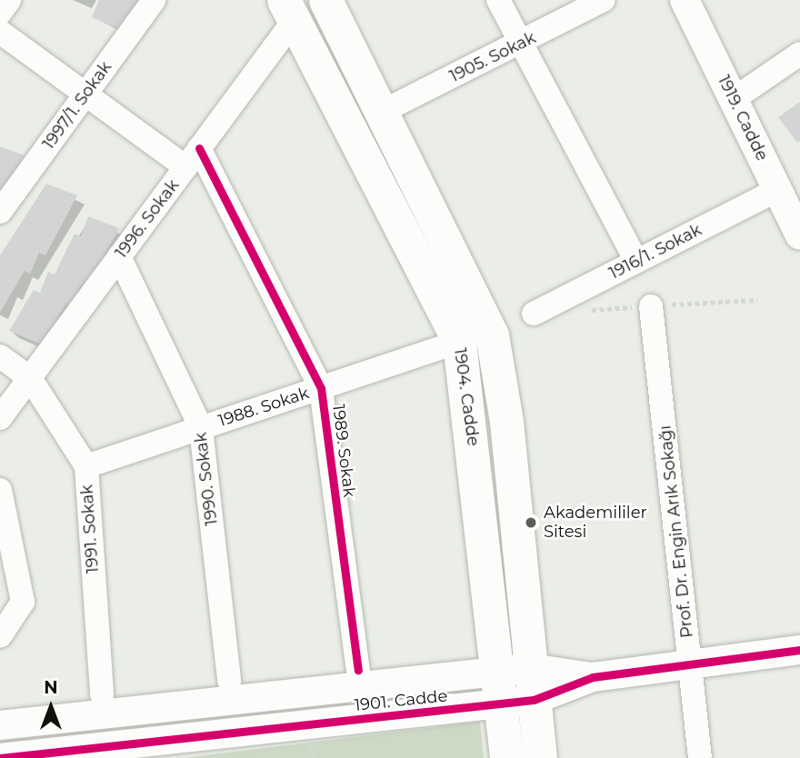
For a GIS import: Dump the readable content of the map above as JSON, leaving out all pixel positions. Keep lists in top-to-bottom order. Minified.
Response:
{"streets":{"main road":["1904. Cadde"],"street":["1905. Sokak","1997/1. Sokak","1919. Cadde","1996. Sokak","1916/1. Sokak","1988. Sokak","1989. Sokak","1990. Sokak","1991. Sokak","Prof. Dr. Engin Arık Sokağı","1901. Cadde"]},"crossings":[["1919. Cadde","1916/1. Sokak"],["1996. Sokak","1904. Cadde"],["1996. Sokak","1989. Sokak"],["1996. Sokak","1990. Sokak"],["1996. Sokak","1991. Sokak"],["1904. Cadde","1901. Cadde"],["1988. Sokak","1989. Sokak"],["1988. Sokak","1990. Sokak"],["1988. Sokak","1991. Sokak"],["Prof. Dr. Engin Arık Sokağı","1901. Cadde"]],"places":["Akademililer Sitesi"],"north":"top"}
